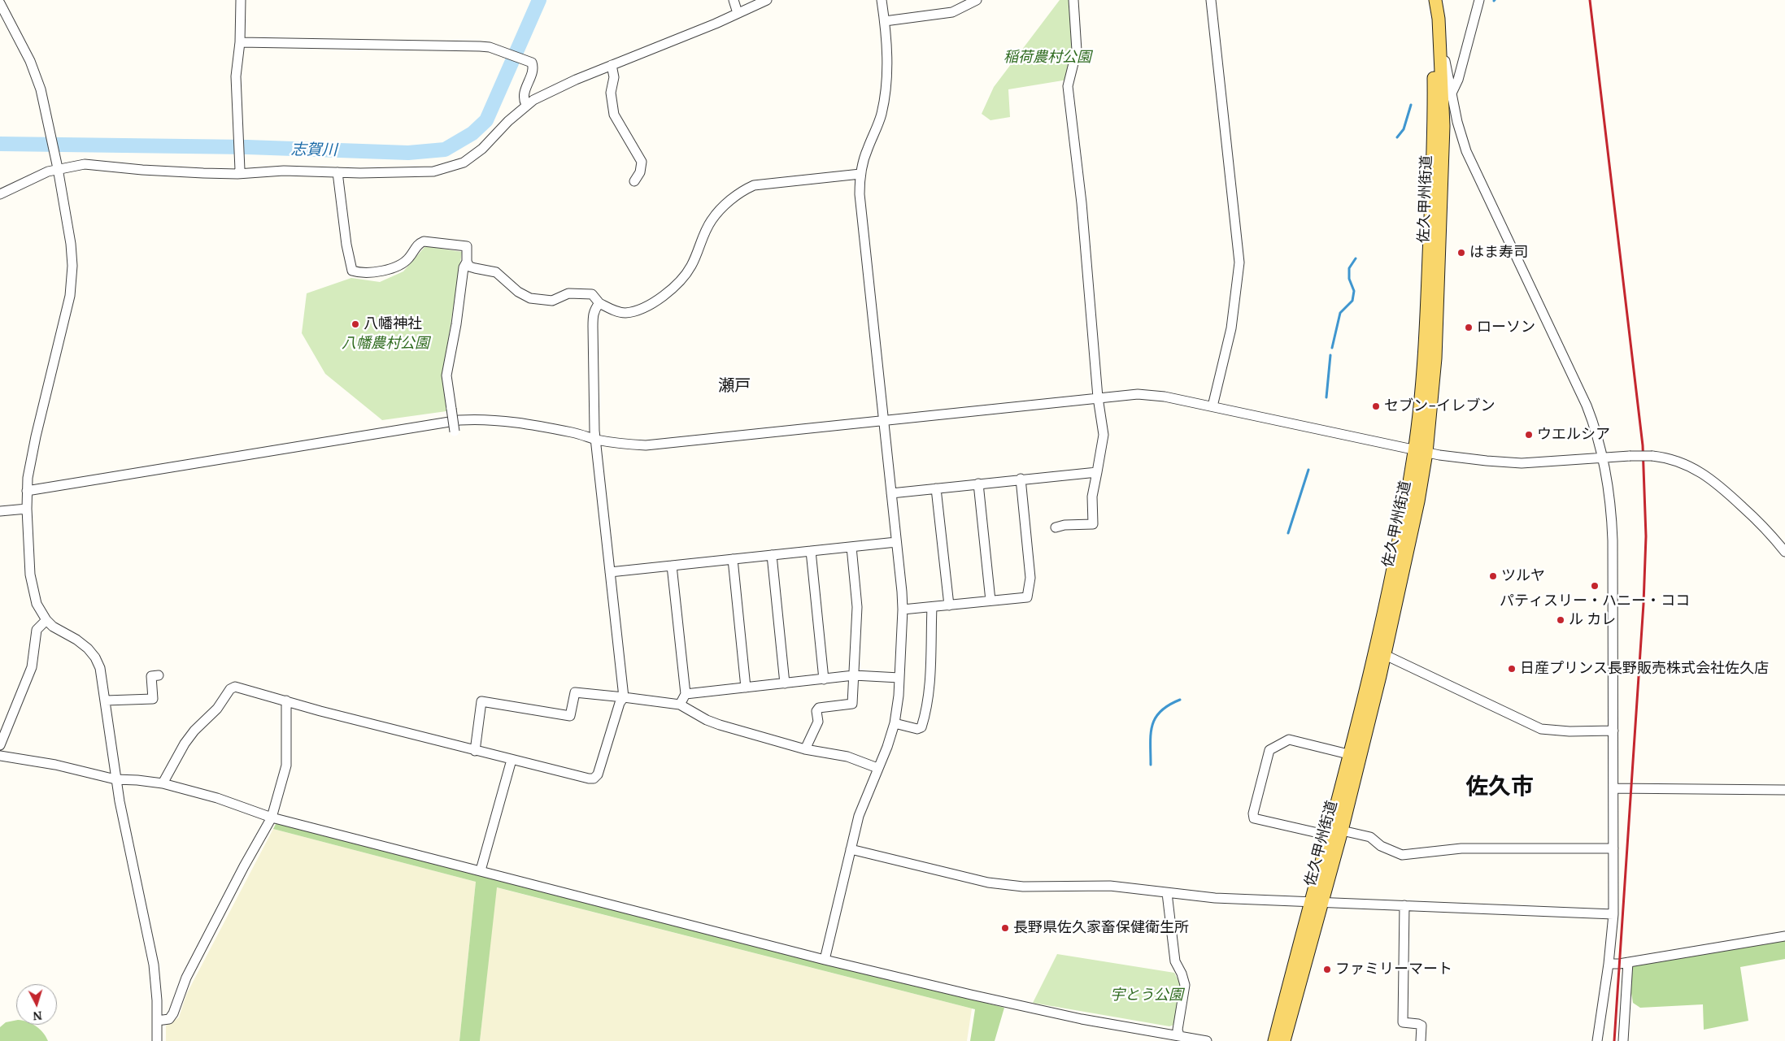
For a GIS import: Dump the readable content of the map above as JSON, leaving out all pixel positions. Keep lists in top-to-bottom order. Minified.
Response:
{"streets":{"main road":["佐久甲州街道"]},"districts":["瀬戸","佐久市"],"water":["志賀川"],"parks":["稲荷農村公園","八幡農村公園","宇とう公園"],"places":["はま寿司","八幡神社","ローソン","セブン-イレブン","ウエルシア","ツルヤ","パティスリー・ハニー・ココ","ル カレ","日産プリンス長野販売株式会社佐久店","長野県佐久家畜保健衛生所","ファミリーマート"],"north":"bottom"}
